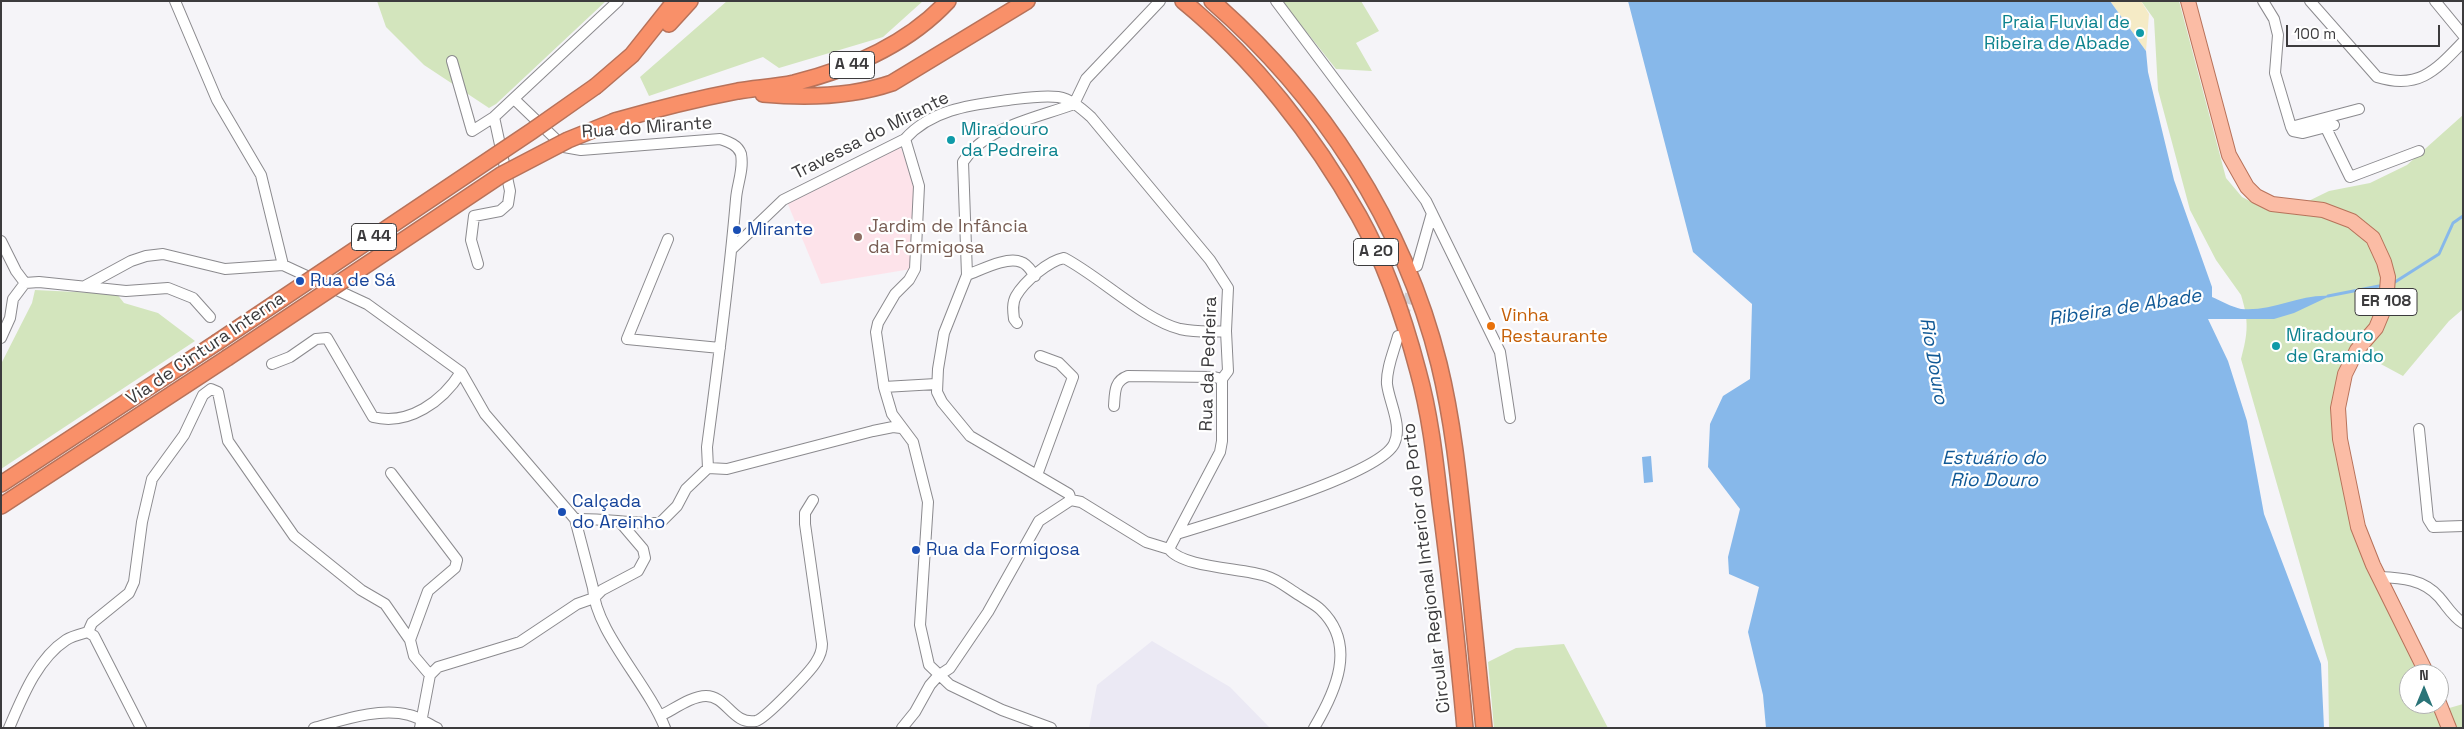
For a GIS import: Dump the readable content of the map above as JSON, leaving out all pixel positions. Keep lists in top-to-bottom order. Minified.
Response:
{"streets":{"highway":["A 44","A 20","Via de Cintura Interna","Circular Regional Interior do Porto"],"main road":["ER 108"],"street":["Rua do Mirante","Travessa do Mirante","Rua da Pedreira"]},"crossings":[["A 44","Via de Cintura Interna"],["Rua do Mirante","Travessa do Mirante"],["Travessa do Mirante","Rua da Pedreira"]],"water":["Ribeira de Abade","Rio Douro","Estuário do Rio Douro"],"places":["Praia Fluvial de Ribeira de Abade","Miradouro da Pedreira","Mirante","Jardim de Infância da Formigosa","Rua de Sá","Vinha Restaurante","Miradouro de Gramido","Calçada do Areinho","Rua da Formigosa"],"scale_bar":"100 m","north":"top"}
